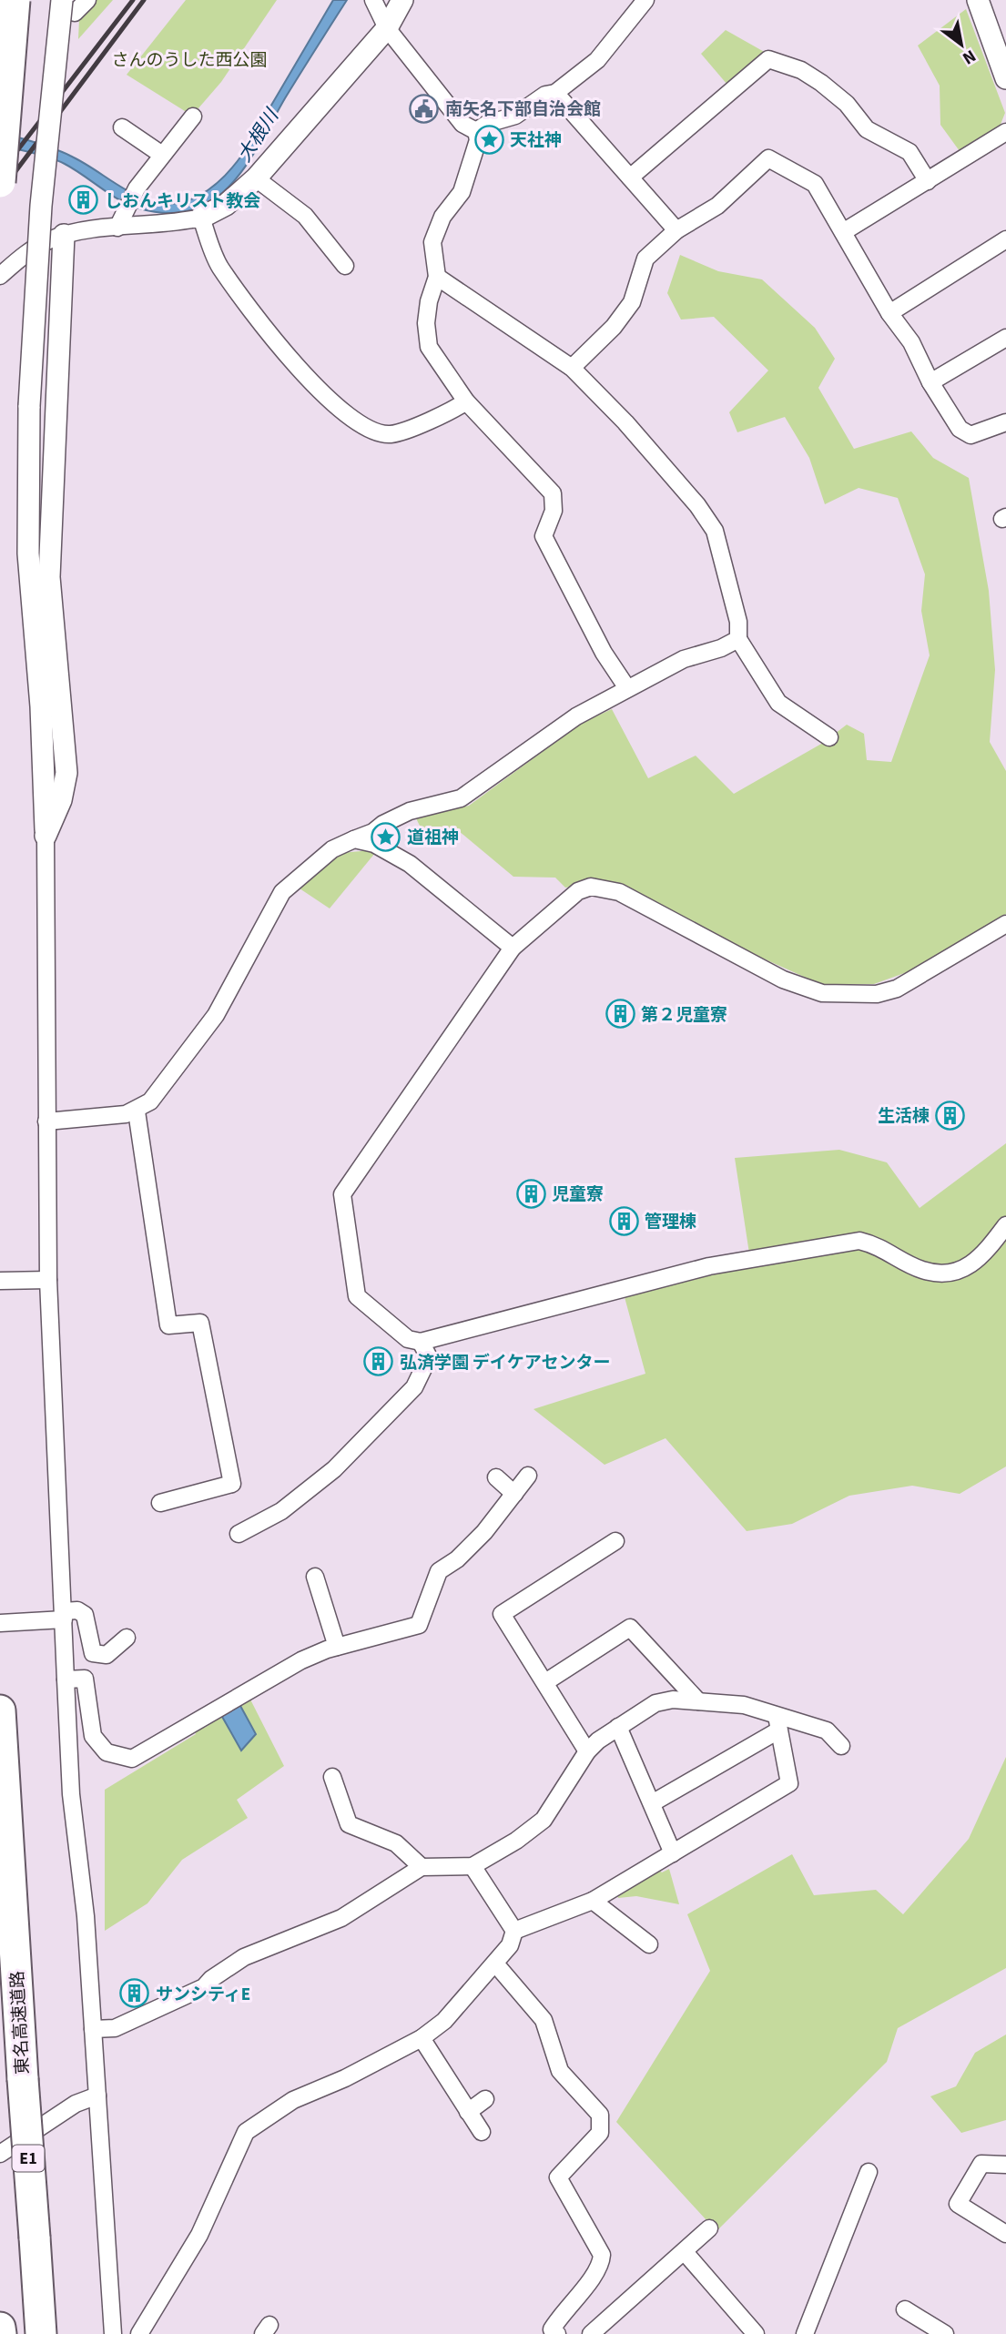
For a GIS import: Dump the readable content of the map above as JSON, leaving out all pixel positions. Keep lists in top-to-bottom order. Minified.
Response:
{"streets":{"highway":["東名高速道路","E1"]},"water":["大根川"],"parks":["さんのうした西公園"],"places":{"public building":["南矢名下部自治会館"],"place":["天社神","道祖神"],"building":["しおんキリスト教会","第２児童寮","生活棟","児童寮","管理棟","弘済学園 デイケアセンター","サンシティE"]},"north":"bottom right"}
